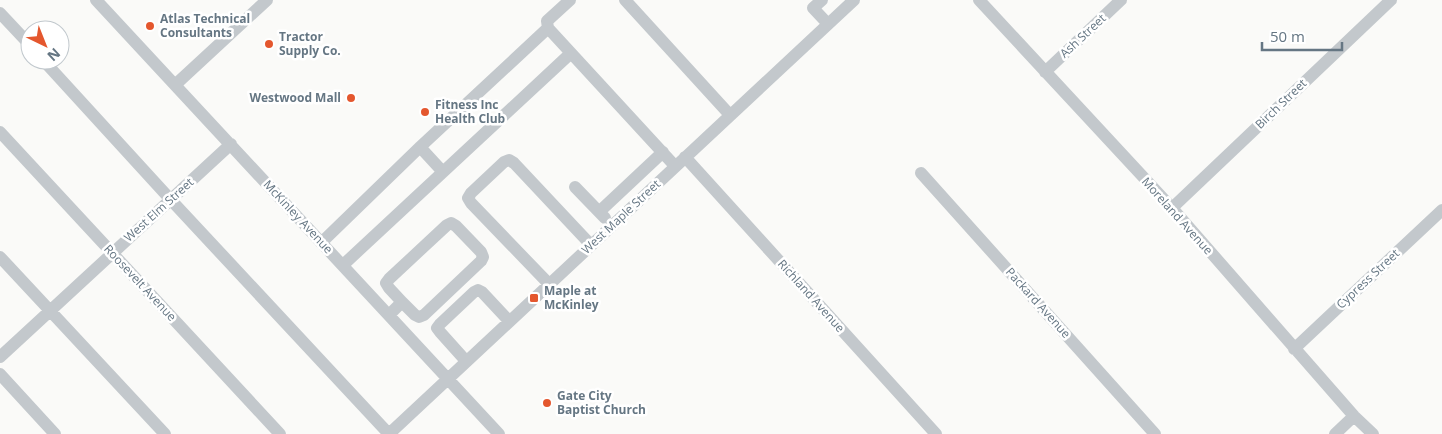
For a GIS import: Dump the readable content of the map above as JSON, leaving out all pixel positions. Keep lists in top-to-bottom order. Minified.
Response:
{"streets":{"street":["Ash Street","Birch Street","West Elm Street","Moreland Avenue","McKinley Avenue","West Maple Street","Cypress Street","Roosevelt Avenue","Richland Avenue","Packard Avenue"]},"crossings":[["Ash Street","Moreland Avenue"],["Birch Street","Moreland Avenue"],["West Elm Street","McKinley Avenue"],["West Elm Street","Roosevelt Avenue"],["Moreland Avenue","Cypress Street"],["McKinley Avenue","West Maple Street"],["West Maple Street","Richland Avenue"]],"places":{"other":["Atlas Technical Consultants","Tractor Supply Co.","Westwood Mall","Fitness Inc Health Club","Gate City Baptist Church"],"transit":["Maple at McKinley"]},"scale_bar":"50 m","north":"bottom right"}
